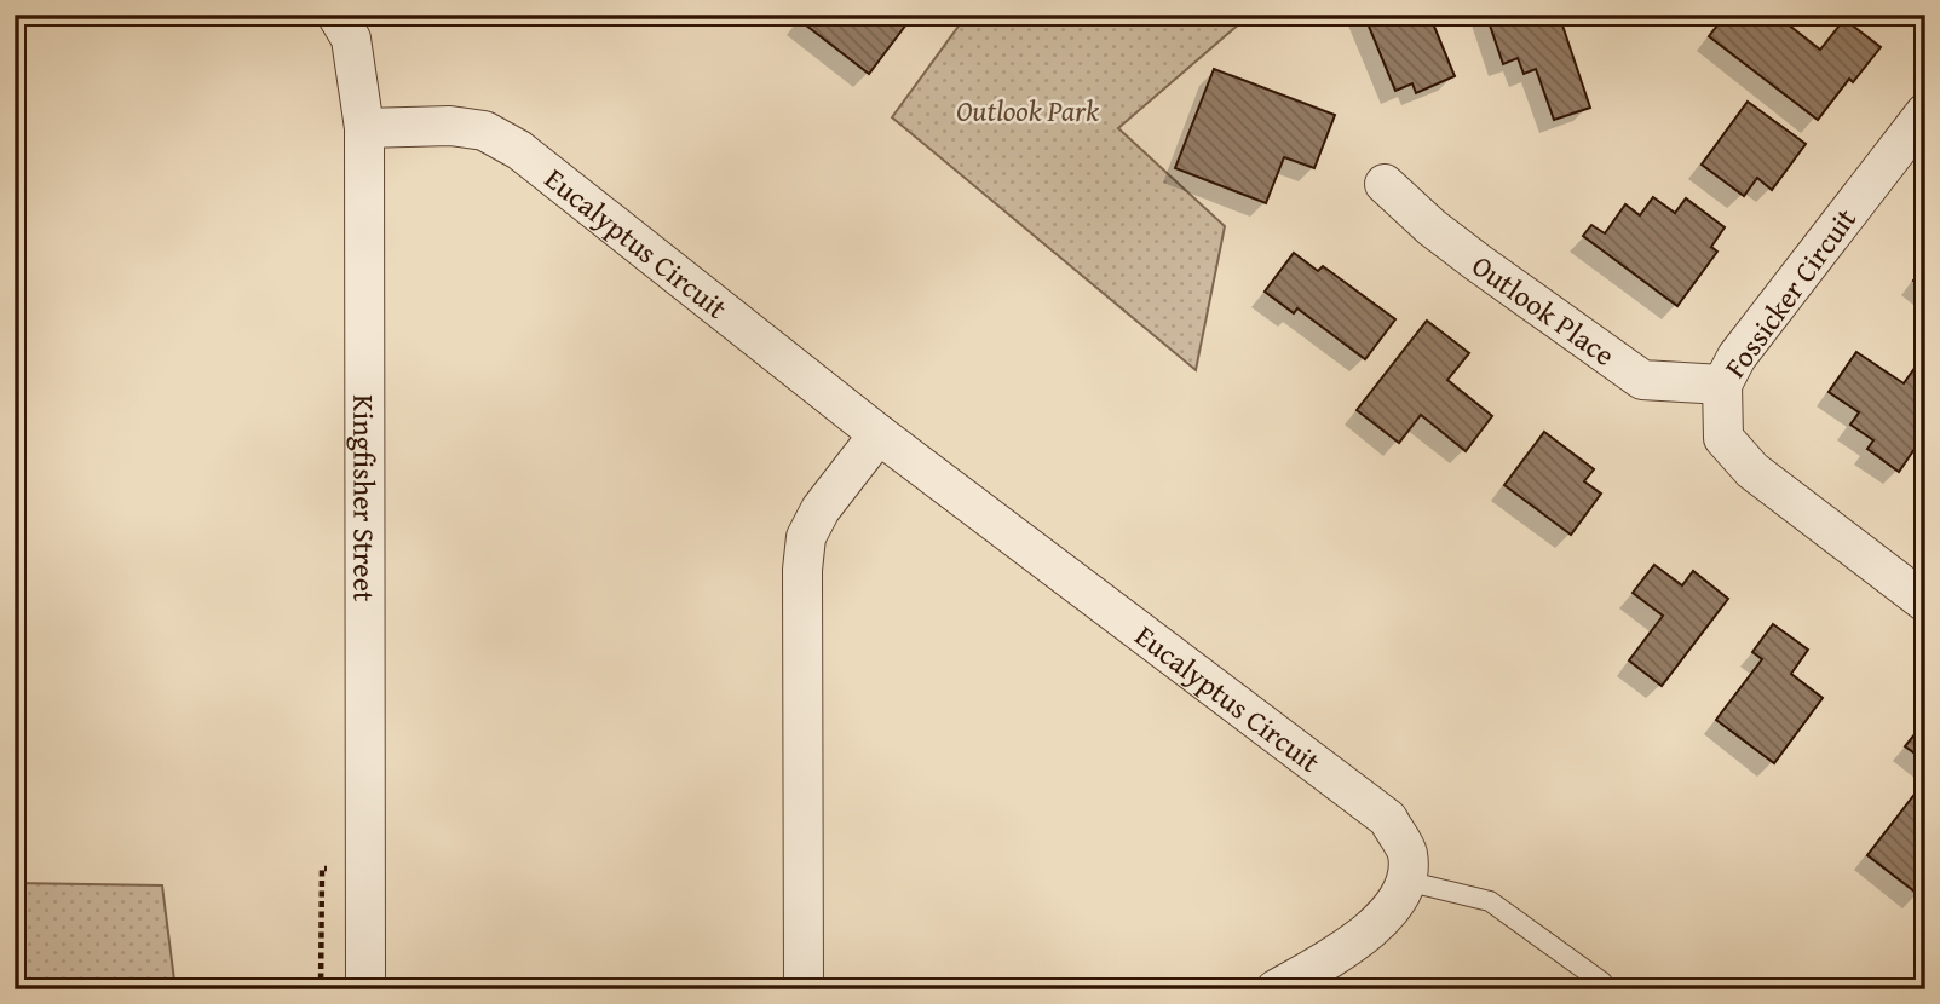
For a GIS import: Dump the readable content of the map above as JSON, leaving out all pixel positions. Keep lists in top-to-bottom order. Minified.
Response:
{"streets":{"street":["Eucalyptus Circuit","Fossicker Circuit","Outlook Place","Kingfisher Street"]},"crossings":[["Eucalyptus Circuit","Kingfisher Street"],["Fossicker Circuit","Outlook Place"]],"parks":["Outlook Park"]}
